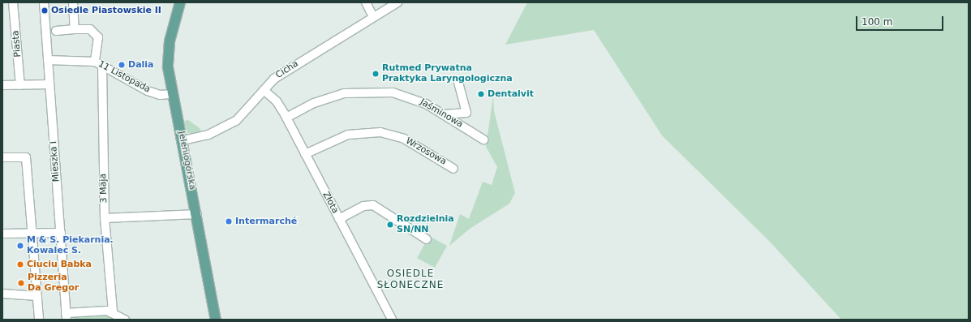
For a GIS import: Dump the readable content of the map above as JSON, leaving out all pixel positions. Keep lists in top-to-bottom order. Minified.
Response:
{"streets":{"main road":["Jeleniogórska"],"street":["Piasta","Cicha","11 Listopada","Jaśminowa","Wrzosowa","Mieszka I","3 Maja","Złota"]},"crossings":[["Cicha","Jeleniogórska"],["Cicha","Złota"],["11 Listopada","Jeleniogórska"],["11 Listopada","Mieszka I"],["11 Listopada","3 Maja"],["Jaśminowa","Złota"],["Wrzosowa","Złota"]],"districts":["OSIEDLE SŁONECZNE"],"places":["Osiedle Piastowskie II","Dalia","Rutmed Prywatna Praktyka Laryngologiczna","Dentalvit","Intermarché","Rozdzielnia SN/NN","M & S. Piekarnia. Kowalec S.","Ciuciu Babka","Pizzeria Da Gregor"],"scale_bar":"100 m"}
